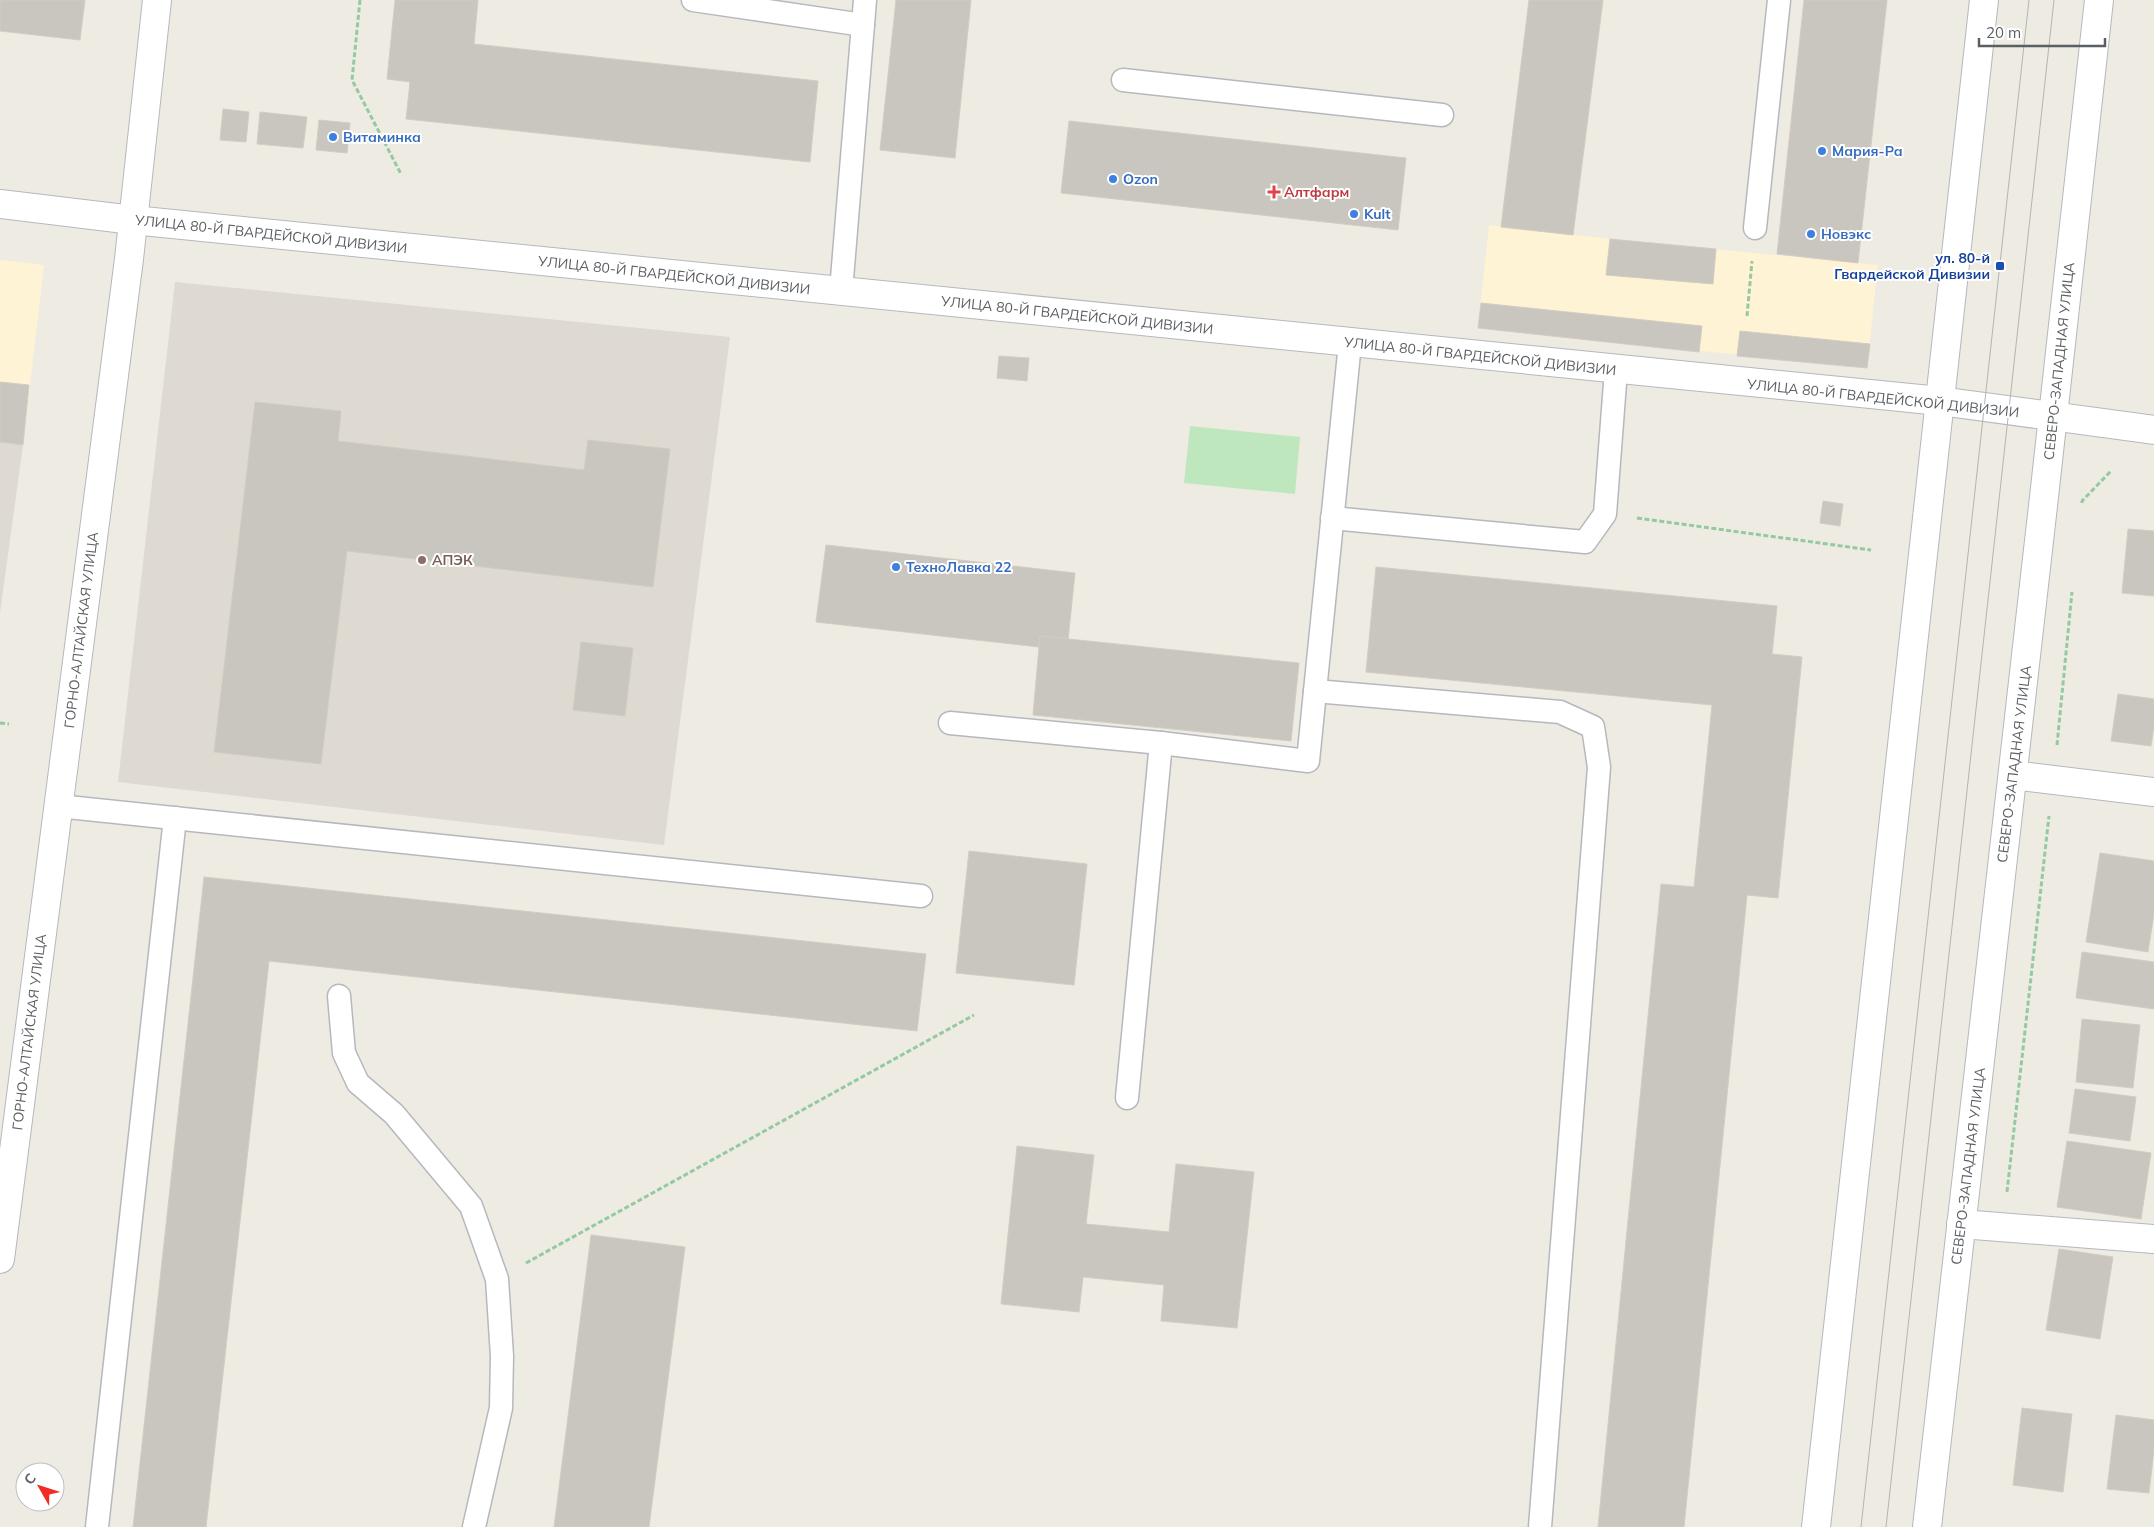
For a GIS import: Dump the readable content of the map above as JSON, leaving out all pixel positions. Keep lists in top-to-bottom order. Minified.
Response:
{"streets":{"street":["УЛИЦА 80-Й ГВАРДЕЙСКОЙ ДИВИЗИИ","СЕВЕРО-ЗАПАДНАЯ УЛИЦА","ГОРНО-АЛТАЙСКАЯ УЛИЦА"]},"crossings":[["УЛИЦА 80-Й ГВАРДЕЙСКОЙ ДИВИЗИИ","СЕВЕРО-ЗАПАДНАЯ УЛИЦА"],["УЛИЦА 80-Й ГВАРДЕЙСКОЙ ДИВИЗИИ","ГОРНО-АЛТАЙСКАЯ УЛИЦА"]],"places":{"other":["Витаминка","Мария-Ра","Ozon","Kult","Новэкс","АПЭК","ТехноЛавка 22"],"health":["Алтфарм"],"transit":["ул. 80-й Гвардейской Дивизии"]},"scale_bar":"20 m","north":"top left"}
